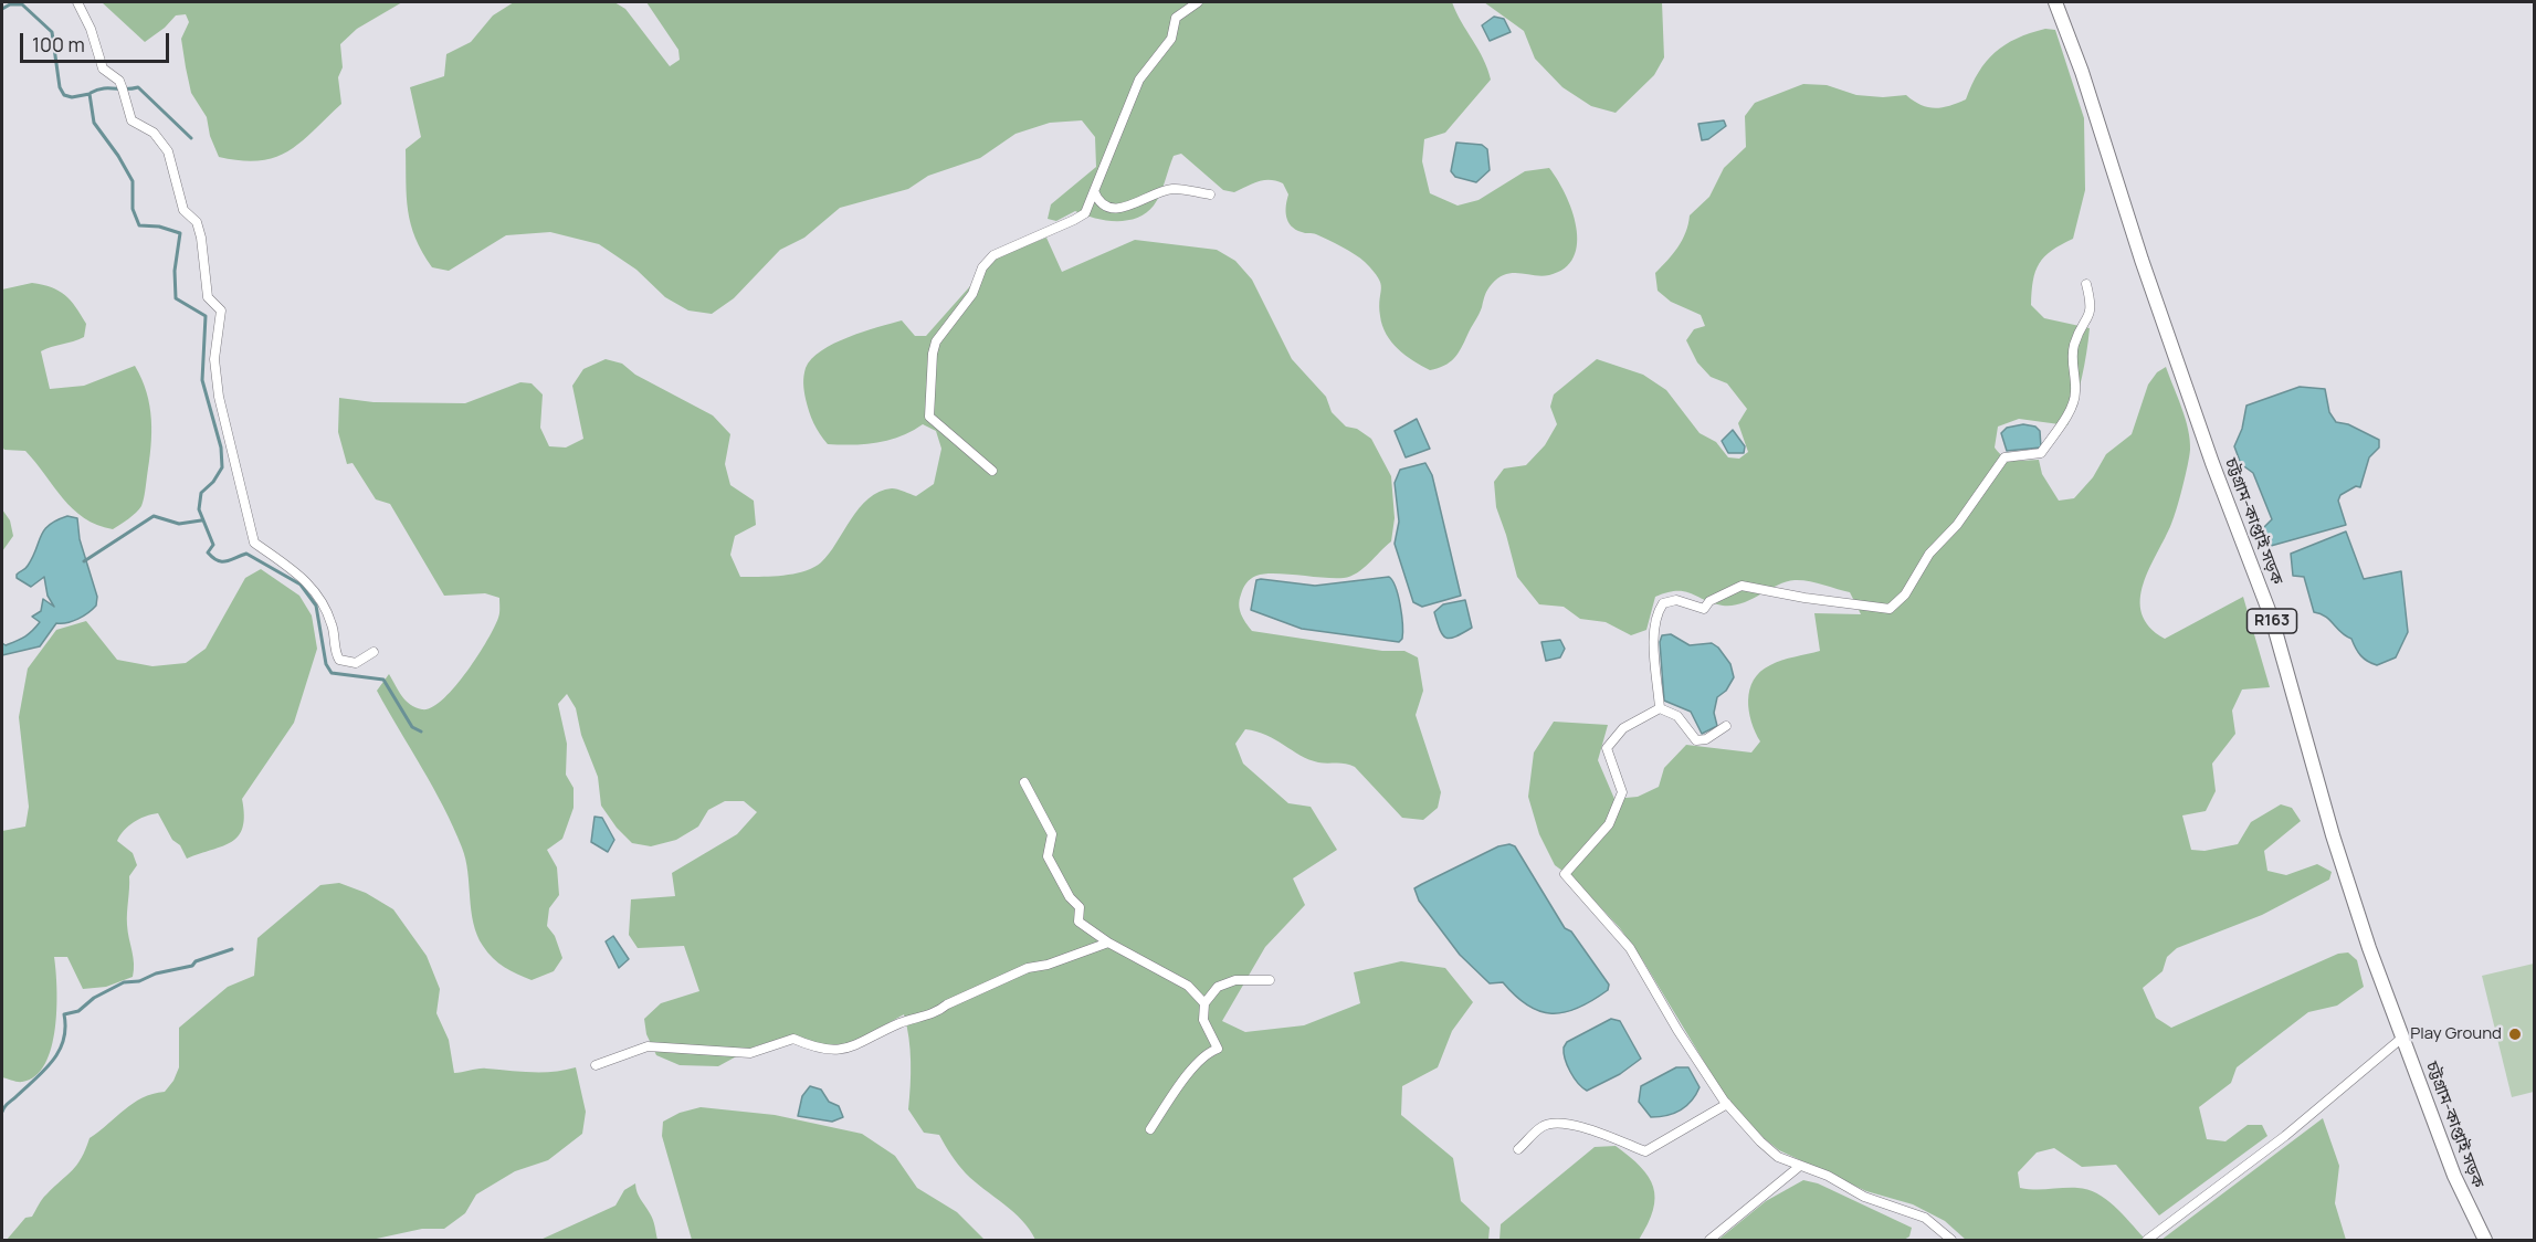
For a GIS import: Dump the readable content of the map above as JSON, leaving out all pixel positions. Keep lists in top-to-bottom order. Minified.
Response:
{"streets":{"main road":["চট্টগ্রাম-কাপ্তাই সড়ক","R163"]},"places":["Play Ground"],"scale_bar":"100 m"}
